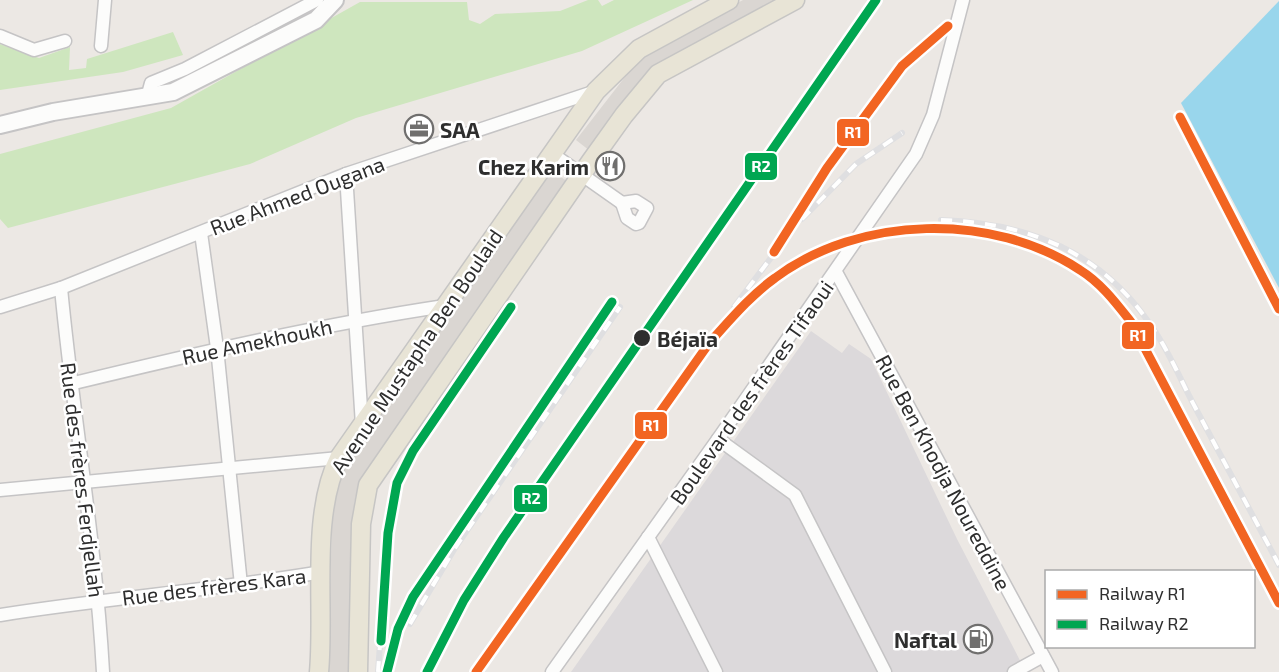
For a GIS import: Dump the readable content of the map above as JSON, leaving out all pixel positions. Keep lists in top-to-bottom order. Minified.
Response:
{"streets":{"main road":["Avenue Mustapha Ben Boulaid"],"street":["Rue Ahmed Ougana","Rue Amekhoukh","Boulevard des frères Tifaoui","Rue Ben Khodja Noureddine","Rue des frères Ferdjellah","Rue des frères Kara"]},"crossings":[["Rue Ahmed Ougana","Avenue Mustapha Ben Boulaid"],["Rue Ahmed Ougana","Rue des frères Ferdjellah"],["Rue Amekhoukh","Avenue Mustapha Ben Boulaid"],["Rue Amekhoukh","Rue des frères Ferdjellah"],["Avenue Mustapha Ben Boulaid","Rue des frères Kara"],["Boulevard des frères Tifaoui","Rue Ben Khodja Noureddine"],["Rue des frères Ferdjellah","Rue des frères Kara"]],"places":{"office":["SAA"],"restaurant":["Chez Karim"],"other":["Béjaïa"],"fuel station":["Naftal"]},"lines":["rail line R2","rail line R1"],"legend":["Railway R1","Railway R2"]}
